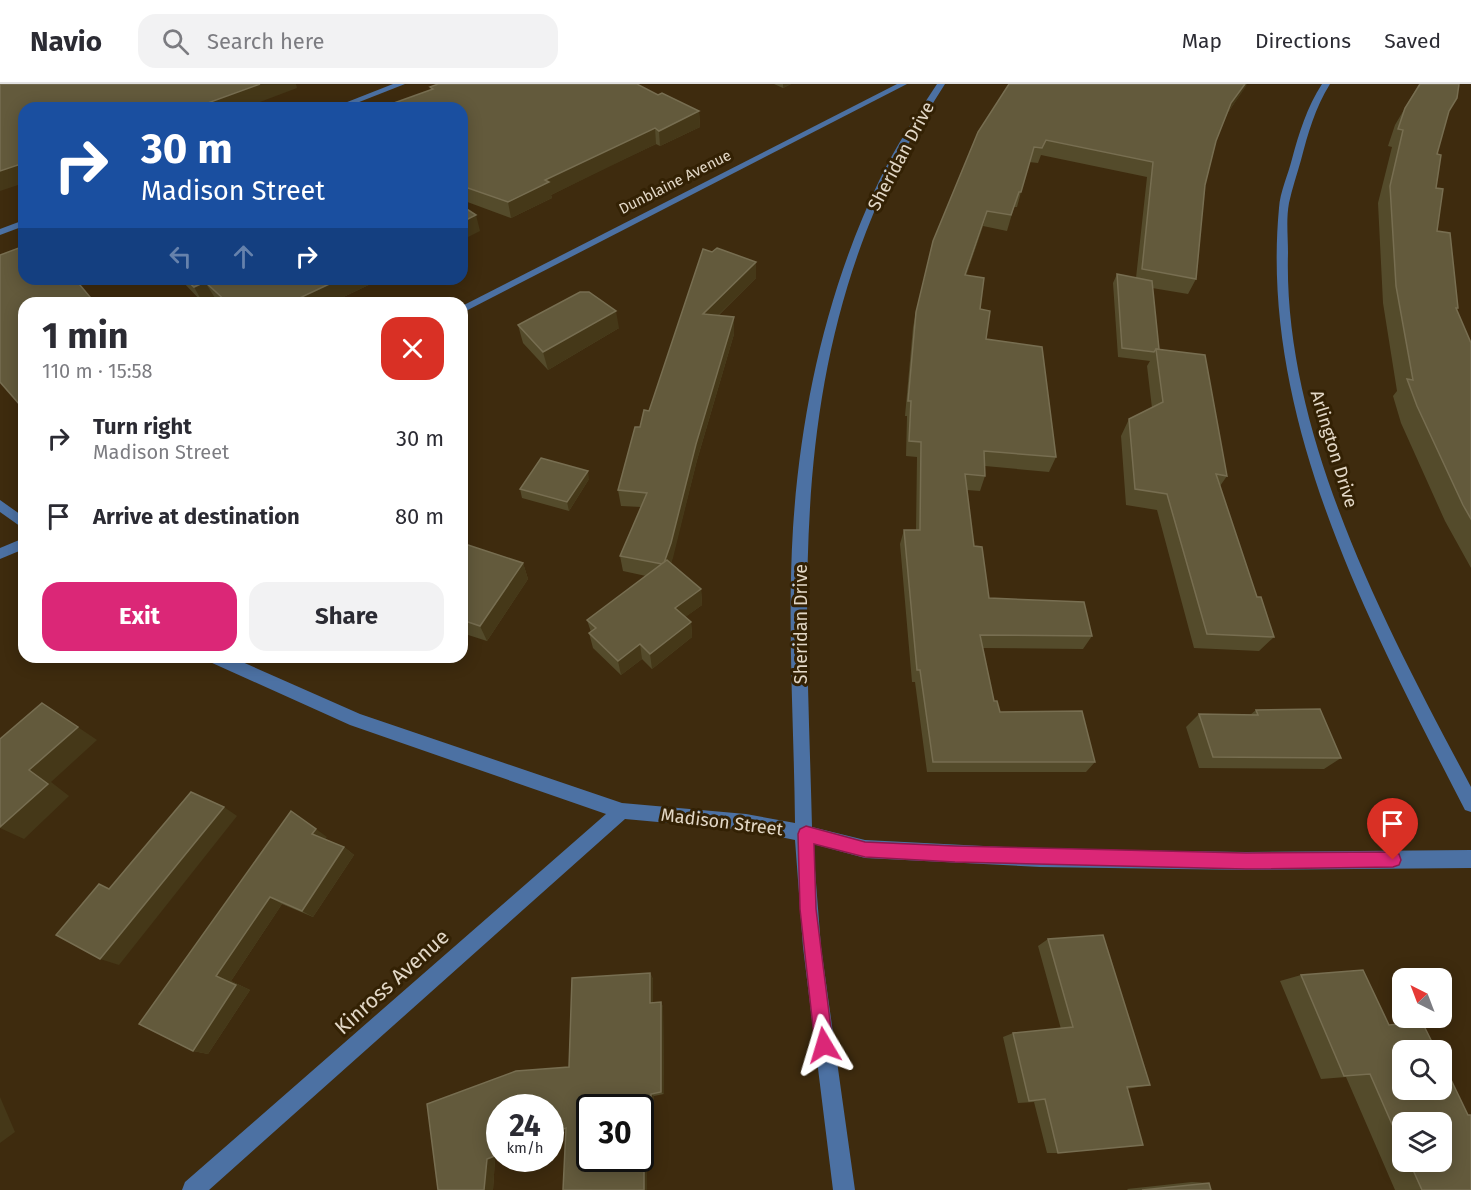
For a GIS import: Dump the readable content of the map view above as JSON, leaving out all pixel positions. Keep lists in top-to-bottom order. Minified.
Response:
{"streets":{"street":["Sheridan Drive","Dunblaine Avenue","Arlington Drive","Madison Street","Kinross Avenue"]},"crossings":[["Sheridan Drive","Madison Street"],["Madison Street","Kinross Avenue"]],"north":"top left","page":{"header":"Navio","search":"Search here","nav":["Map","Directions","Saved"],"turn":["30 m","Madison Street"],"heading":["1 min","110 m · 15:58"],"list":[{"name":"Turn right","note":"Madison Street","value":"30 m"},{"name":"Arrive at destination","value":"80 m"}],"buttons":["Exit","Share"],"speed":"24 km/h","limit":"30"}}
